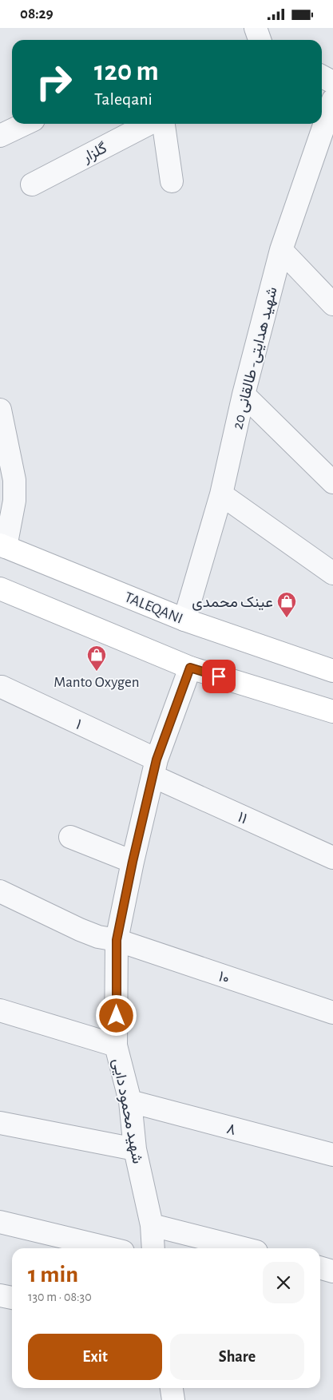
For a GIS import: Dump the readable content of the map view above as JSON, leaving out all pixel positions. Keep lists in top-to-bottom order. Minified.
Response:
{"streets":{"main road":["TALEQANI"],"street":["گلزار","شهید هدایتی- طالقانی 20","۱","۱۱","۱۰","شهید محمود دایی","۸"]},"crossings":[["شهید هدایتی- طالقانی 20","TALEQANI"],["۱","۱۱"],["۱","شهید محمود دایی"],["۱۱","شهید محمود دایی"],["۱۰","شهید محمود دایی"],["شهید محمود دایی","۸"]],"places":{"shop":["عینک محمدی","Manto Oxygen"]},"page":{"status":"08:29","turn":["120 m","Taleqani"],"heading":["1 min","130 m · 08:30"],"buttons":["Exit","Share"]}}
